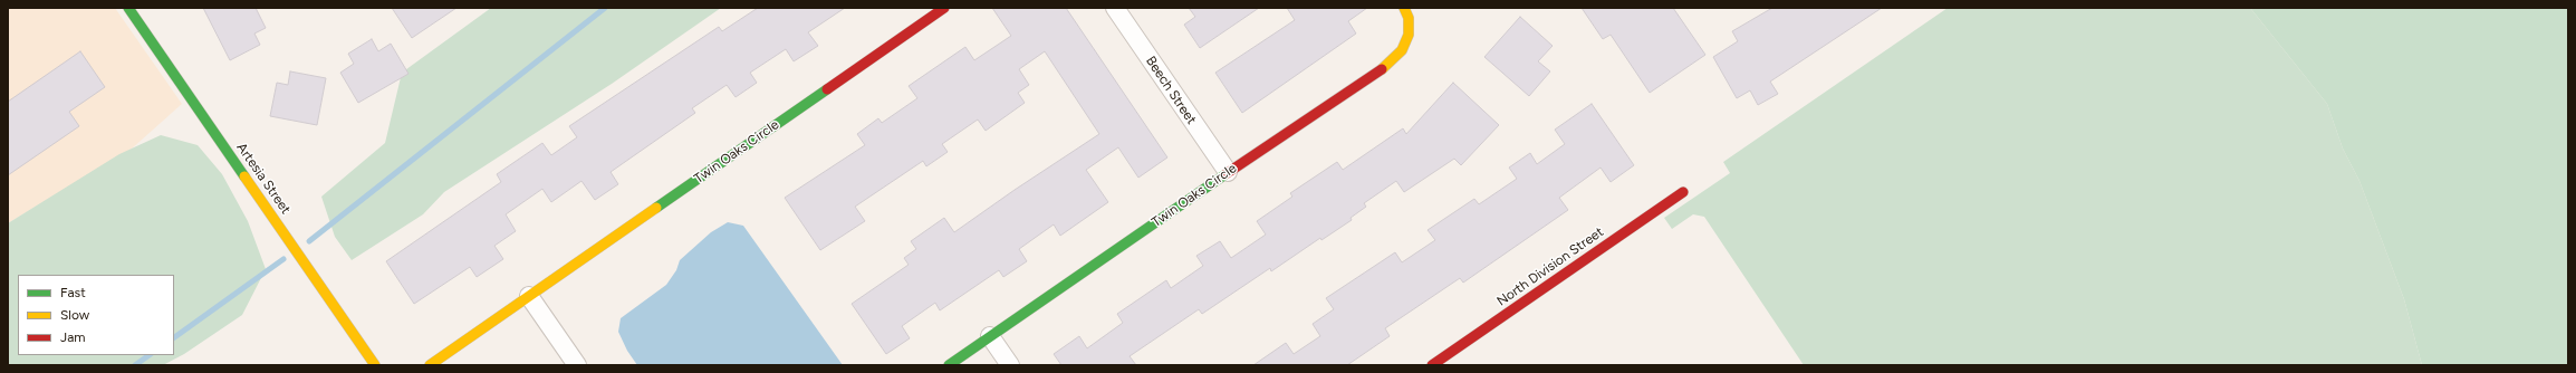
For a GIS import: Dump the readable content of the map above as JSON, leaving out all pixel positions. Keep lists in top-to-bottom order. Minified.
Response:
{"streets":{"street":["Beech Street","Twin Oaks Circle","Artesia Street","North Division Street"]},"crossings":[["Beech Street","Twin Oaks Circle"]],"legend":["Fast","Slow","Jam"]}
